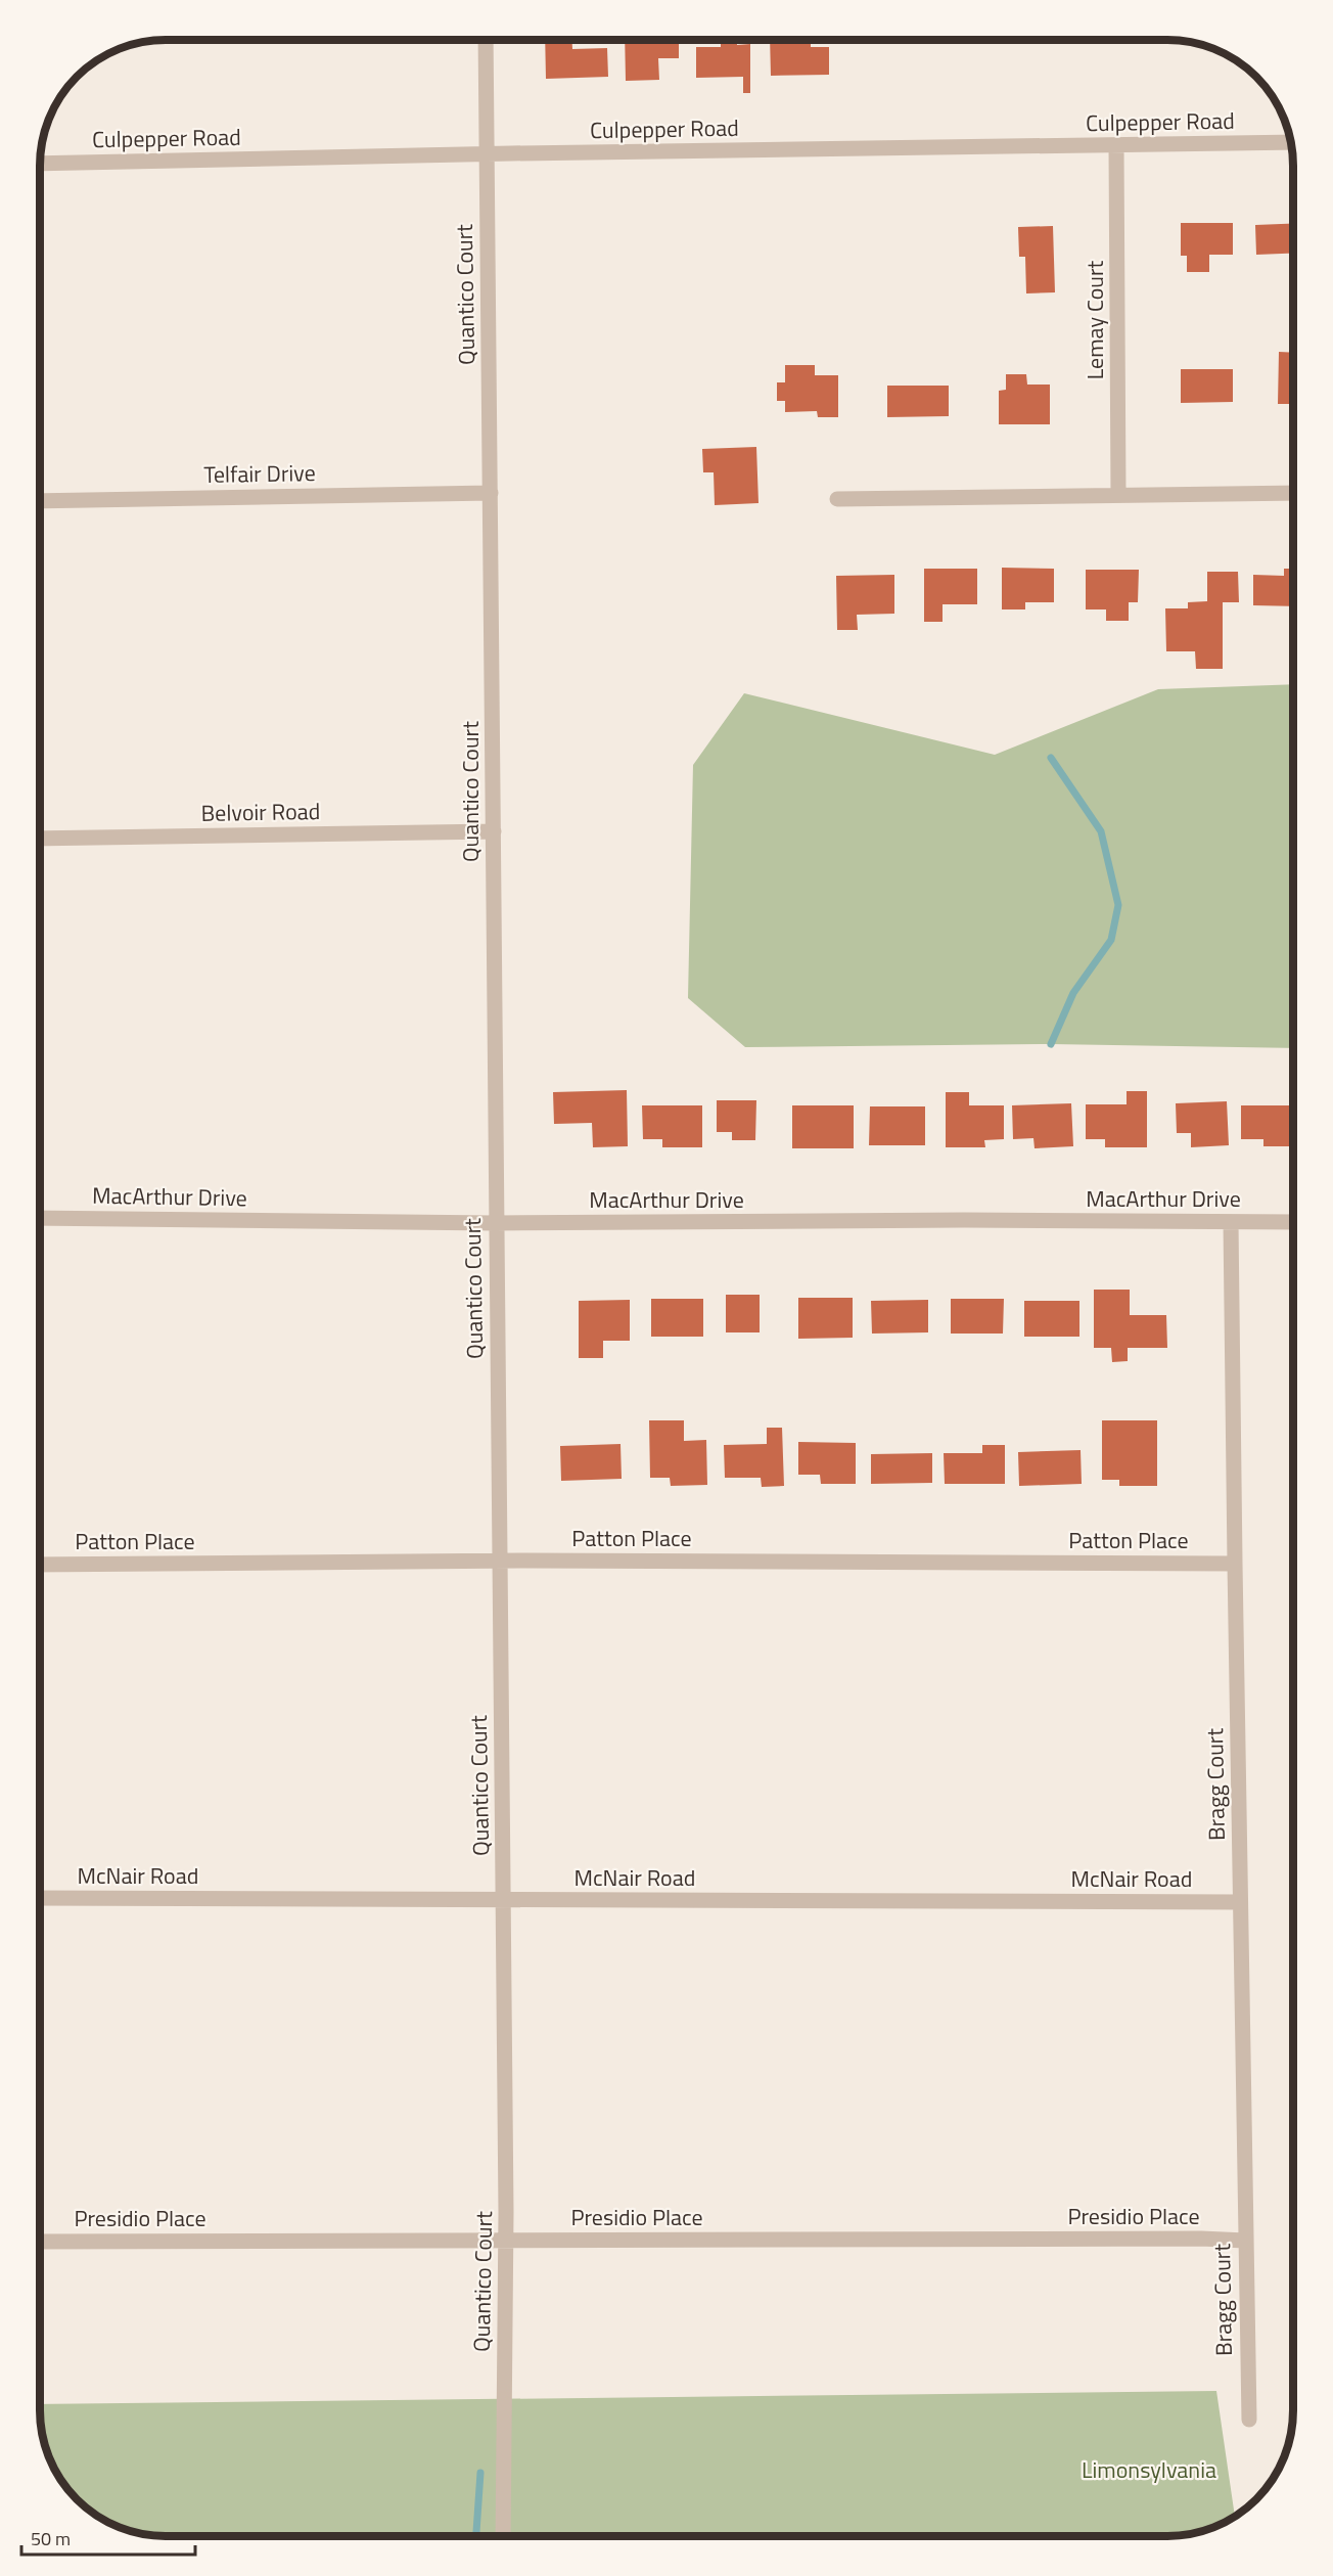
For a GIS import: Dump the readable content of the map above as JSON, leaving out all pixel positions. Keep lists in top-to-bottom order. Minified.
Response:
{"streets":{"street":["Culpepper Road","Quantico Court","Lemay Court","Telfair Drive","Belvoir Road","MacArthur Drive","Patton Place","Bragg Court","McNair Road","Presidio Place"]},"crossings":[["Culpepper Road","Quantico Court"],["Culpepper Road","Lemay Court"],["Quantico Court","Telfair Drive"],["Quantico Court","Belvoir Road"],["Quantico Court","MacArthur Drive"],["Quantico Court","Patton Place"],["Quantico Court","McNair Road"],["Quantico Court","Presidio Place"],["MacArthur Drive","Bragg Court"],["Patton Place","Bragg Court"],["Bragg Court","McNair Road"],["Bragg Court","Presidio Place"]],"parks":["Limonsylvania"],"scale_bar":"50 m"}
